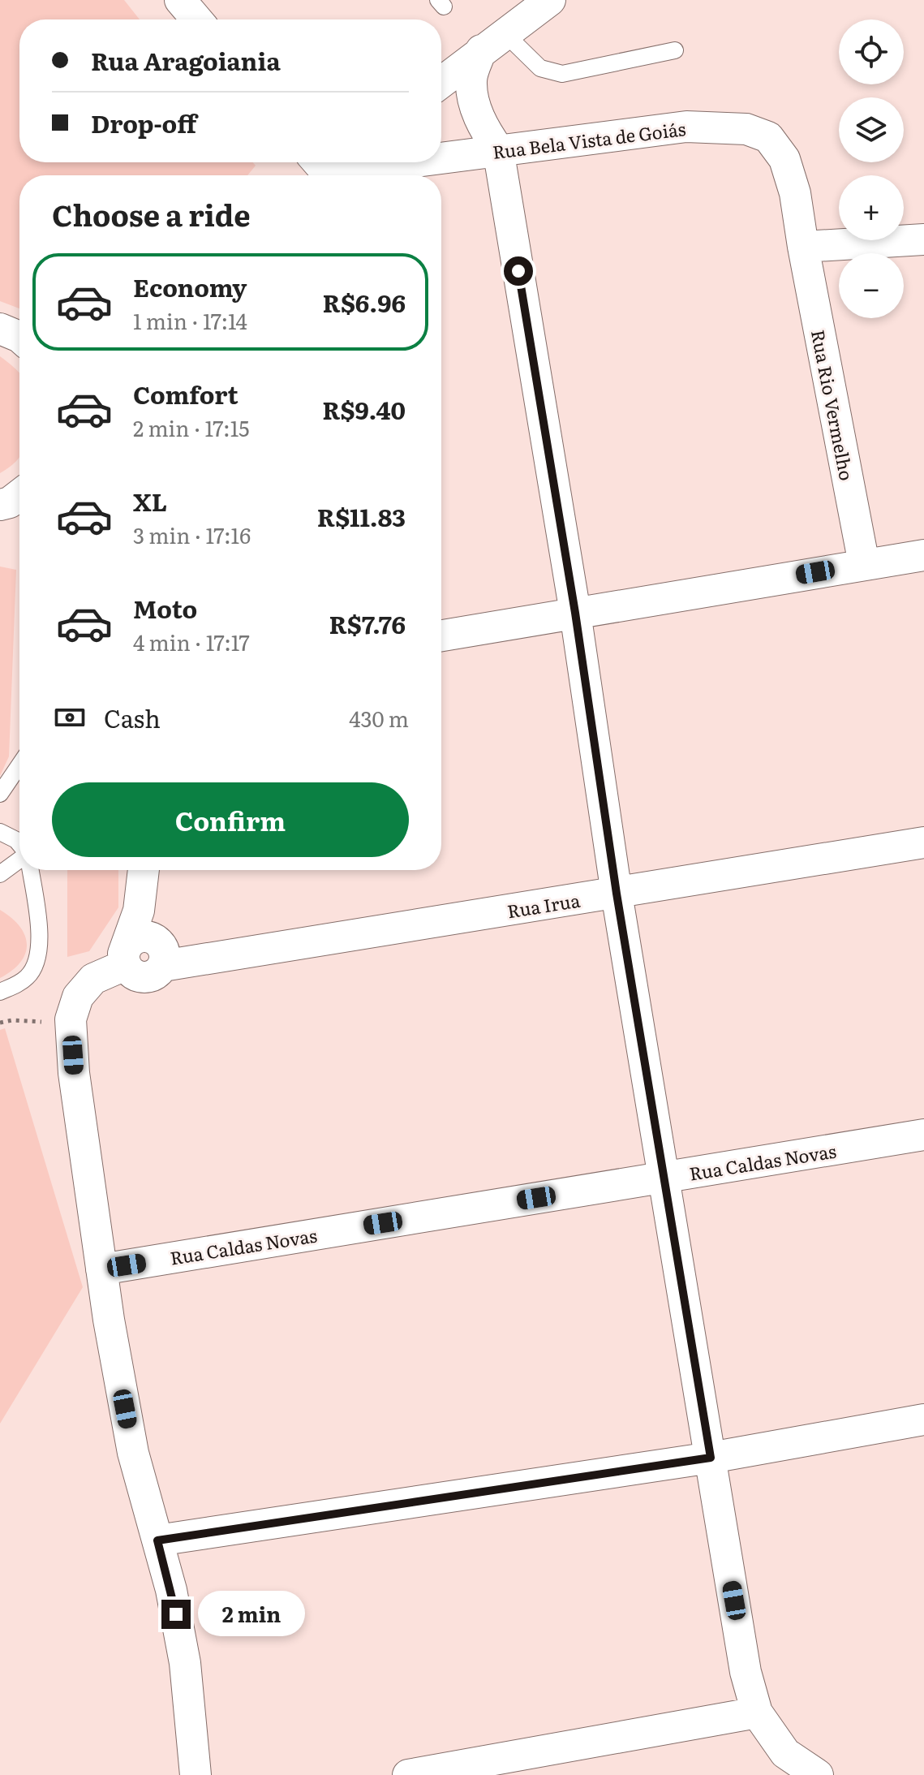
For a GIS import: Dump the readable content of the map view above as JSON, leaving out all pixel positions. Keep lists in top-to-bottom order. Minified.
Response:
{"streets":{"street":["Rua Bela Vista de Goiás","Rua Rio Vermelho","Rua Irua","Rua Caldas Novas"]},"crossings":[["Rua Bela Vista de Goiás","Rua Rio Vermelho"]],"page":{"map_buttons":["+","−"],"banner":["Rua Aragoiania","Drop-off"],"heading":"Choose a ride","list":[{"name":"Economy","note":"1 min · 17:14","value":"R$6.96"},{"name":"Comfort","note":"2 min · 17:15","value":"R$9.40"},{"name":"XL","note":"3 min · 17:16","value":"R$11.83"},{"name":"Moto","note":"4 min · 17:17","value":"R$7.76"}],"pay":["Cash","430 m"],"buttons":"Confirm","bubble":"2 min"}}
